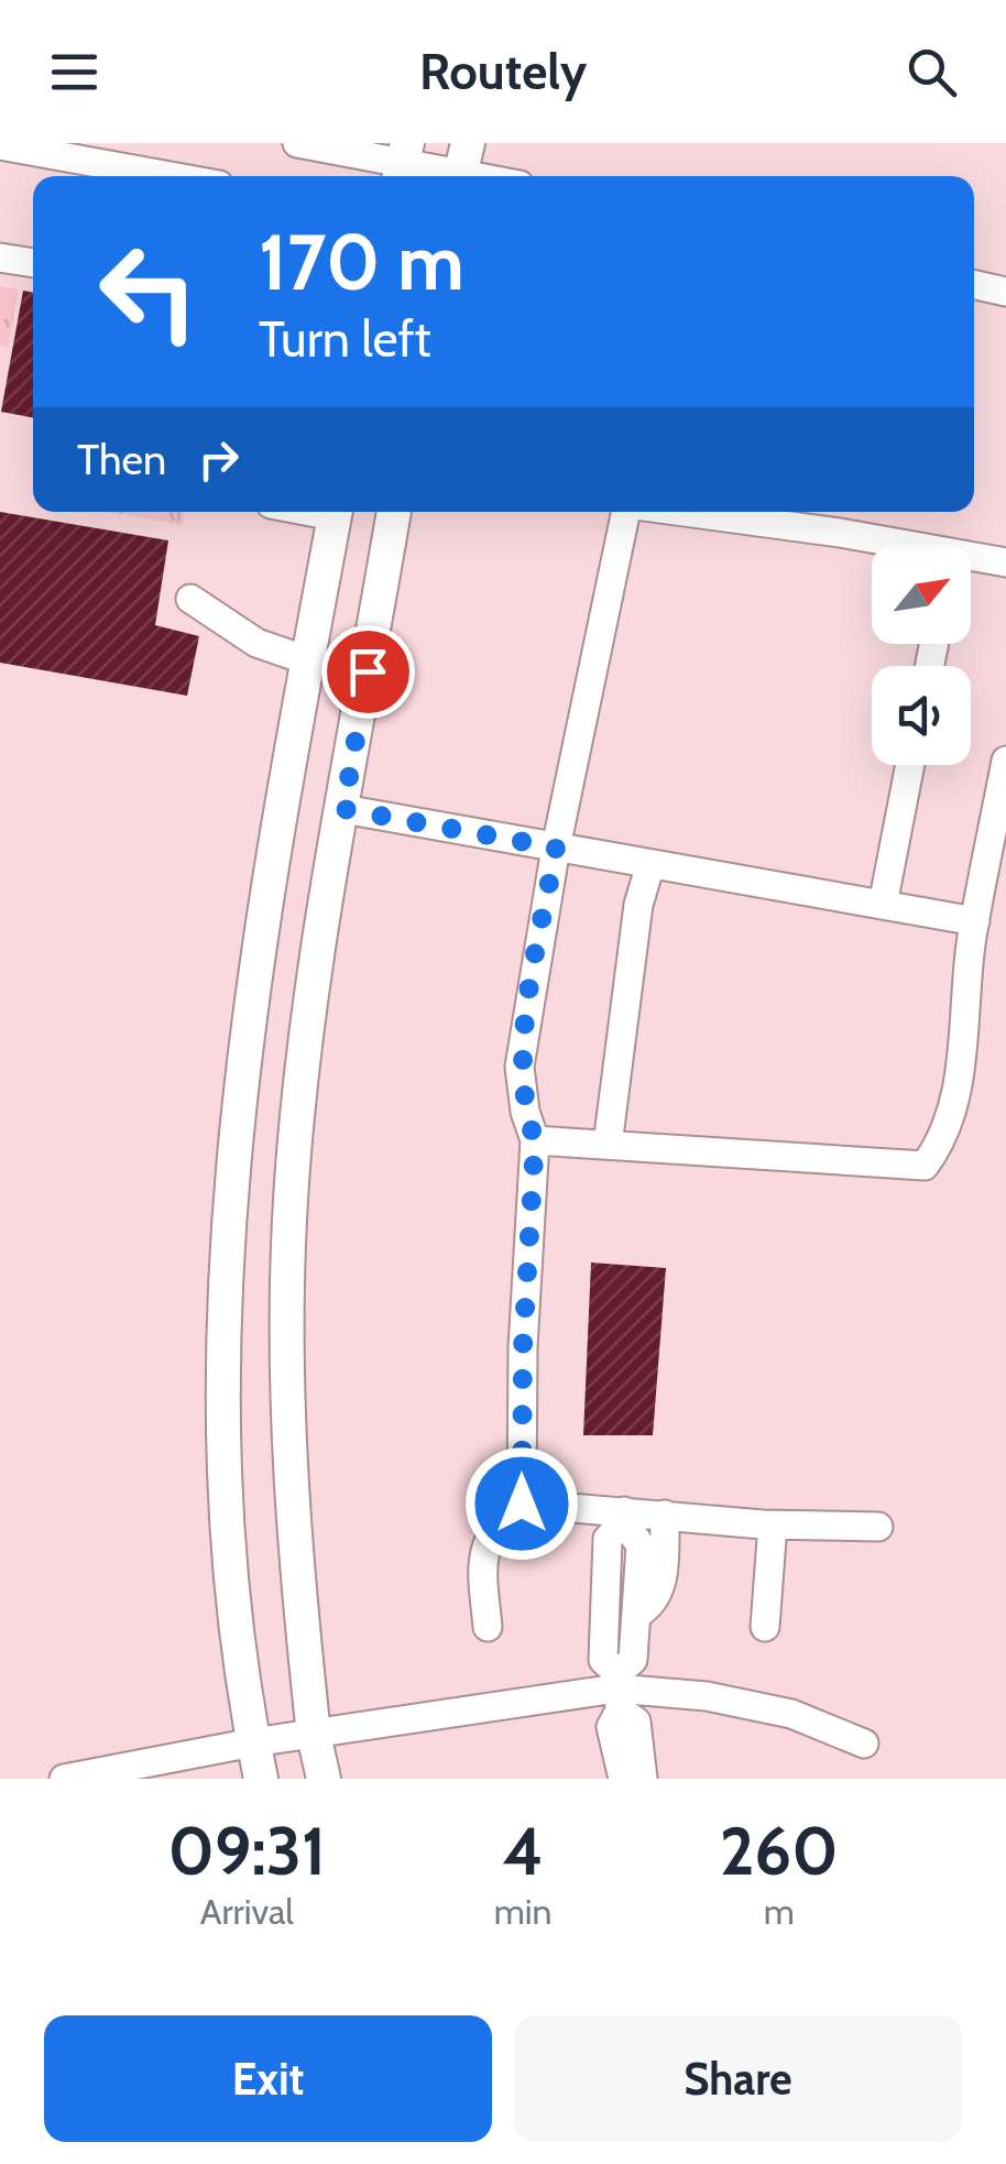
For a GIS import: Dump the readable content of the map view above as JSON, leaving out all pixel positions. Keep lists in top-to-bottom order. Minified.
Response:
{"north":"top right","page":{"header":"Routely","turn":["170 m","Turn left"],"then":"Then","eta":["09:31","Arrival","4","min","260","m"],"buttons":["Exit","Share"]}}
